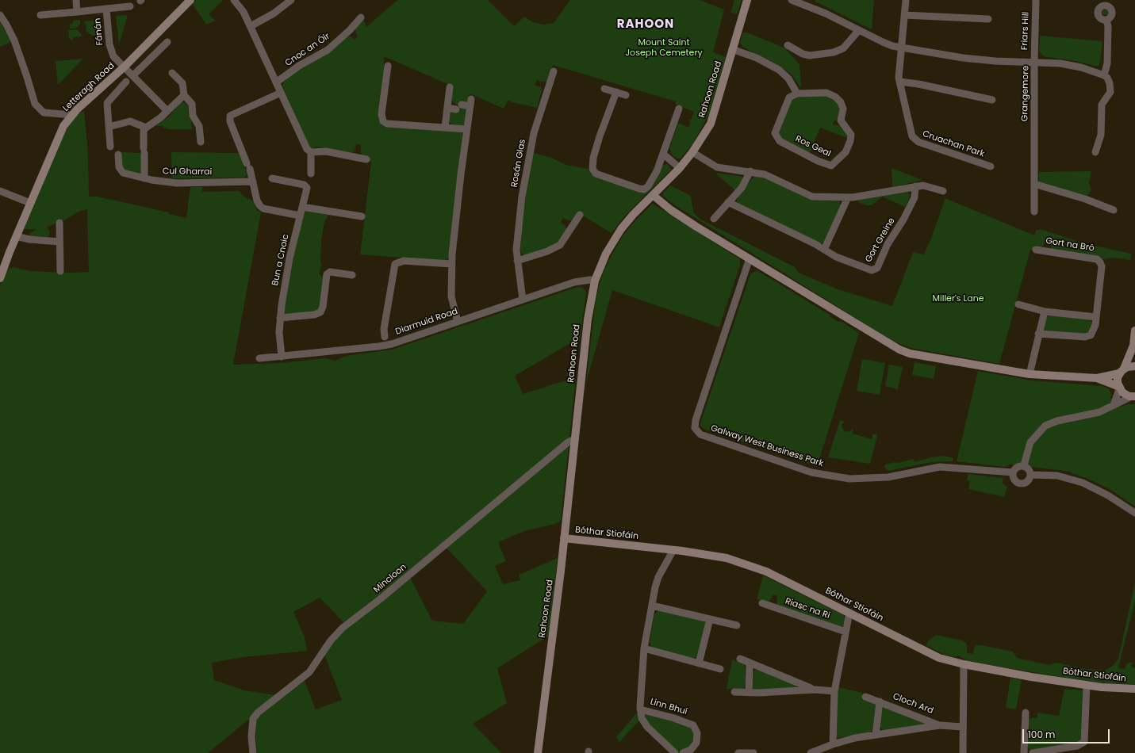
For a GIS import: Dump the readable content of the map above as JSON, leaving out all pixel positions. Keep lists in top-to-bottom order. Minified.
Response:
{"streets":{"street":["Friars Hill","Fánán","Cnoc an Óir","Letteragh Road","Rahoon Road","Grangemore","Cruachan Park","Ros Geal","Rosán Glas","Cul Gharrai","Gort Greine","Gort na Bró","Bun a Cnoic","Diarmuid Road","Galway West Business Park","Bóthar Stiofáin","Mincloon","Riasc na Ri","Cloch Ard","Linn Bhuí"]},"crossings":[["Friars Hill","Grangemore"],["Fánán","Letteragh Road"],["Rahoon Road","Diarmuid Road"],["Rahoon Road","Bóthar Stiofáin"],["Rahoon Road","Mincloon"],["Rosán Glas","Diarmuid Road"],["Bun a Cnoic","Diarmuid Road"],["Bóthar Stiofáin","Linn Bhuí"]],"districts":["RAHOON"],"parks":["Mount Saint Joseph Cemetery","Miller's Lane"],"scale_bar":"100 m"}
